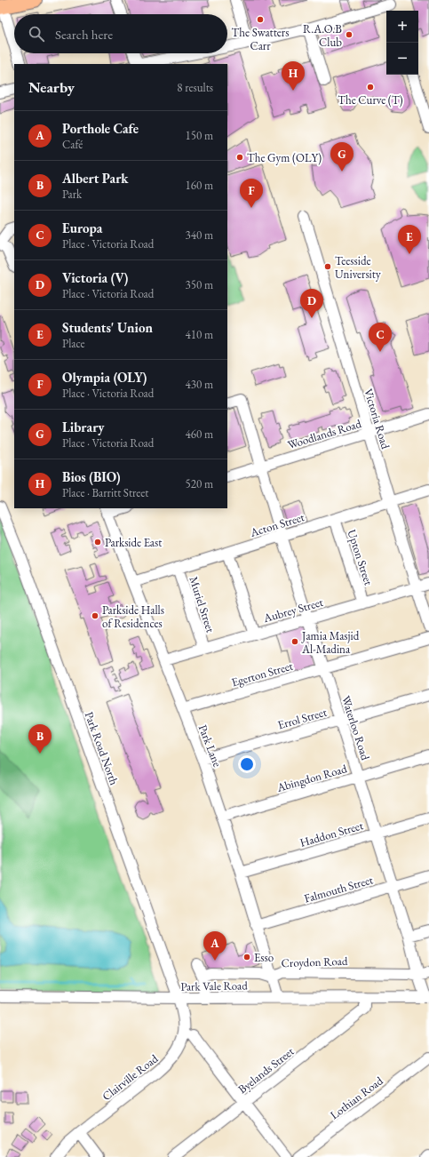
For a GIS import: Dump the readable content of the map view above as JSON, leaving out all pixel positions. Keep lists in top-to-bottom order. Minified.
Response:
{"streets":{"street":["Victoria Road","Woodlands Road","Acton Street","Upton Street","Muriel Street","Aubrey Street","Egerton Street","Errol Street","Waterloo Road","Park Lane","Park Road North","Abingdon Road","Haddon Street","Falmouth Street","Croydon Road","Park Vale Road","Byelands Street","Clairville Road","Lothian Road"]},"crossings":[["Victoria Road","Woodlands Road"],["Victoria Road","Acton Street"],["Victoria Road","Aubrey Street"],["Woodlands Road","Waterloo Road"],["Acton Street","Upton Street"],["Acton Street","Muriel Street"],["Acton Street","Waterloo Road"],["Acton Street","Park Lane"],["Upton Street","Aubrey Street"],["Muriel Street","Aubrey Street"],["Aubrey Street","Waterloo Road"],["Aubrey Street","Park Lane"],["Egerton Street","Waterloo Road"],["Egerton Street","Park Lane"],["Errol Street","Waterloo Road"],["Errol Street","Park Lane"],["Waterloo Road","Abingdon Road"],["Waterloo Road","Haddon Street"],["Waterloo Road","Falmouth Street"],["Waterloo Road","Croydon Road"],["Waterloo Road","Park Vale Road"],["Park Lane","Abingdon Road"],["Park Lane","Haddon Street"],["Park Lane","Falmouth Street"],["Park Lane","Croydon Road"],["Park Lane","Park Vale Road"],["Park Road North","Park Vale Road"],["Park Road North","Clairville Road"],["Park Vale Road","Byelands Street"],["Park Vale Road","Clairville Road"]],"places":["The Swatters Carr","R.A.O.B Club","The Curve (T)","The Gym (OLY)","Teesside University","Parkside East","Parkside Halls of Residences","Jamia Masjid Al-Madina","Esso"],"page":{"map_buttons":["+","−"],"search":"Search here","pins":["H","G","F","E","D","C","B","A"],"heading":["Nearby","8 results"],"list":[{"mark":"A","name":"Porthole Cafe","note":"Café","value":"150 m"},{"mark":"B","name":"Albert Park","note":"Park","value":"160 m"},{"mark":"C","name":"Europa","note":"Place · Victoria Road","value":"340 m"},{"mark":"D","name":"Victoria (V)","note":"Place · Victoria Road","value":"350 m"},{"mark":"E","name":"Students' Union","note":"Place","value":"410 m"},{"mark":"F","name":"Olympia (OLY)","note":"Place · Victoria Road","value":"430 m"},{"mark":"G","name":"Library","note":"Place · Victoria Road","value":"460 m"},{"mark":"H","name":"Bios (BIO)","note":"Place · Barritt Street","value":"520 m"}]}}
